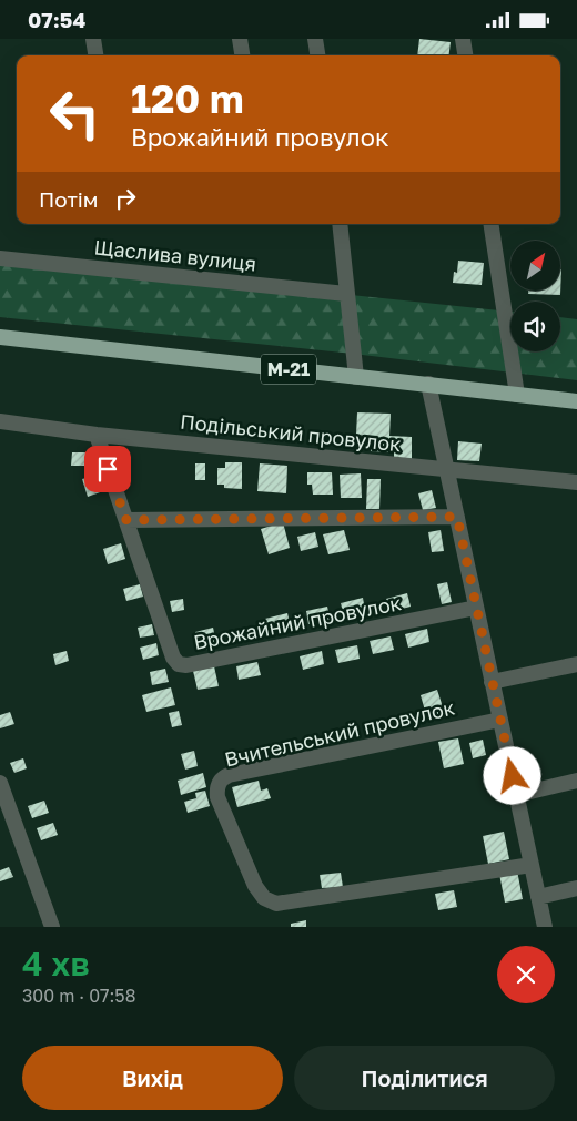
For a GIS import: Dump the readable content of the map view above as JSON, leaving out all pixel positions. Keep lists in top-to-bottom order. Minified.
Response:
{"streets":{"highway":["М-21"],"street":["Щаслива вулиця","Подільський провулок","Врожайний провулок","Вчительський провулок"]},"crossings":[["Подільський провулок","Врожайний провулок"]],"north":"top right","page":{"status":"07:54","turn":["120 m","Врожайний провулок"],"then":"Потім","heading":["4 хв","300 m · 07:58"],"buttons":["Вихід","Поділитися"]}}
